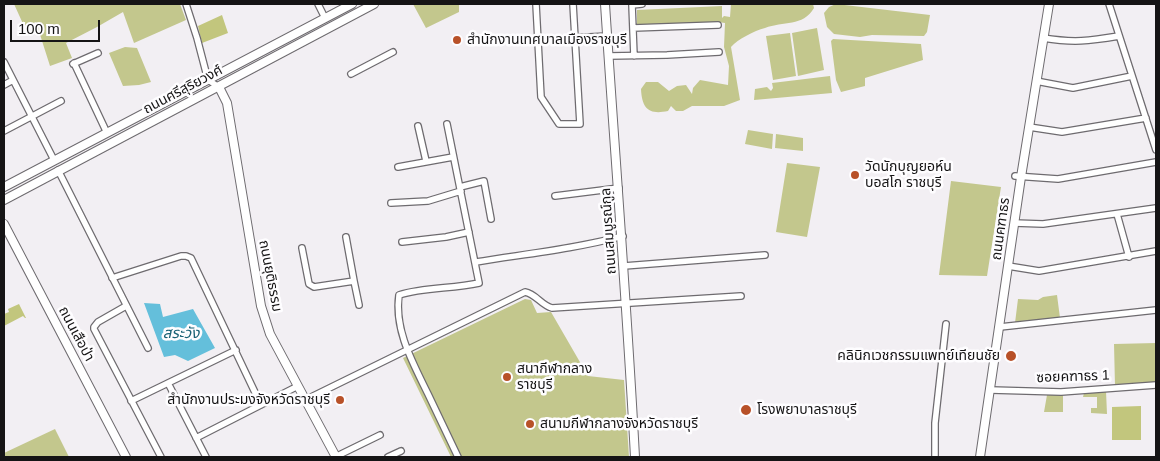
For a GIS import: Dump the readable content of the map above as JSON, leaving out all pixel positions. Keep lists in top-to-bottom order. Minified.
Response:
{"streets":{"street":["ถนนศรีสุริยวงศ์","ถนนคฑาธร","ถนนสมบูรณ์กูล","ถนนยุติธรรม","ถนนเสือป่า","ซอยคฑาธร 1"]},"crossings":[["ถนนศรีสุริยวงศ์","ถนนยุติธรรม"],["ถนนคฑาธร","ซอยคฑาธร 1"]],"water":["สระวัง"],"places":["สำนักงานเทศบาลเมืองราชบุรี","วัดนักบุญยอห์น บอสโก ราชบุรี","คลินิกเวชกรรมแพทย์เทียนชัย","สนากีฬากลาง ราชบุรี","สำนักงานประมงจังหวัดราชบุรี","โรงพยาบาลราชบุรี","สนามกีฬากลางจังหวัดราชบุรี"],"scale_bar":"100 m"}
